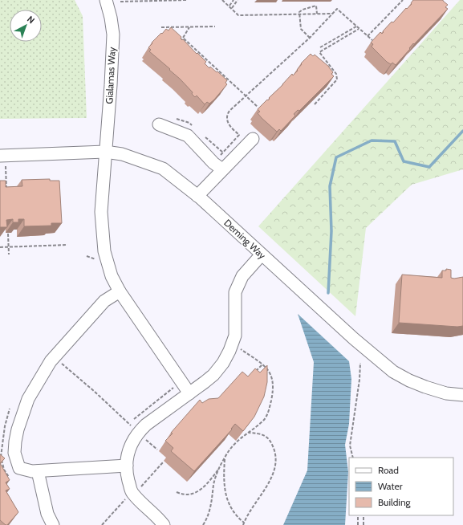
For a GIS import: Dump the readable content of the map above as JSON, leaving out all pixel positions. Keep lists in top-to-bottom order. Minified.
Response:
{"streets":{"street":["Gialamas Way","Deming Way"]},"crossings":[["Gialamas Way","Deming Way"]],"legend":["Road","Water","Building"],"north":"top right"}
